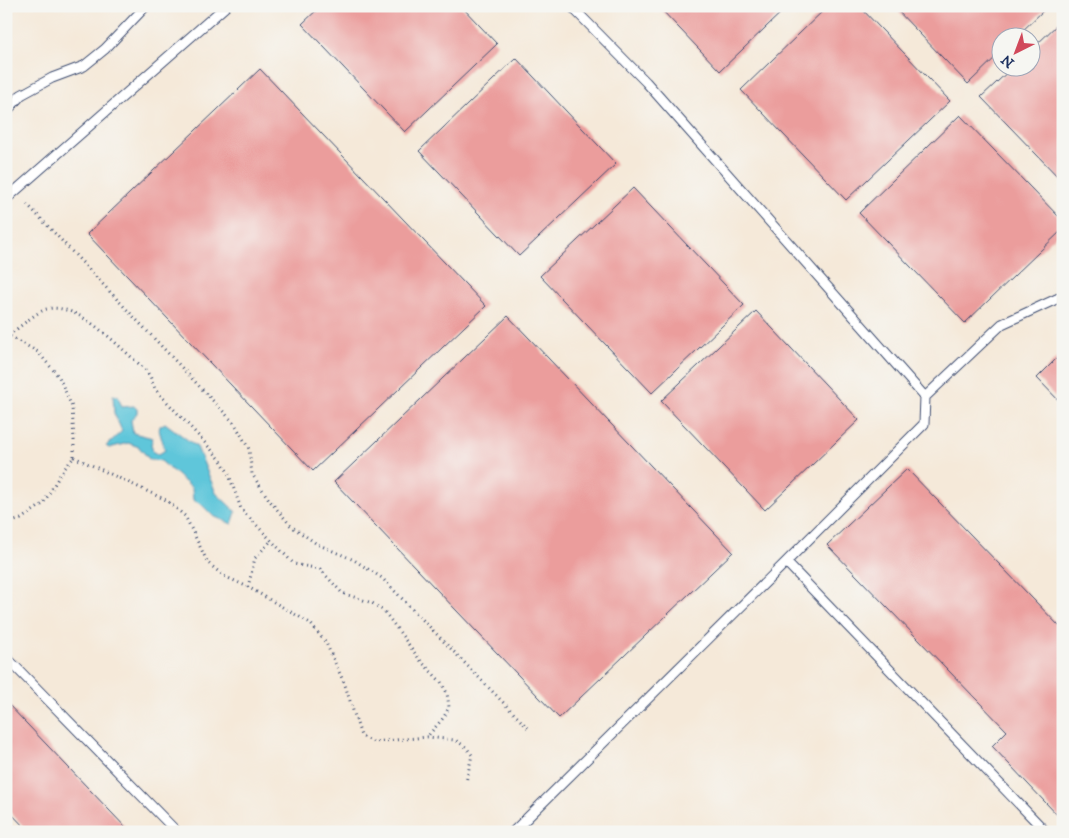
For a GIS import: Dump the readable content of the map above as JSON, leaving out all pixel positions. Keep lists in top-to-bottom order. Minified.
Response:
{"north":"bottom left"}
